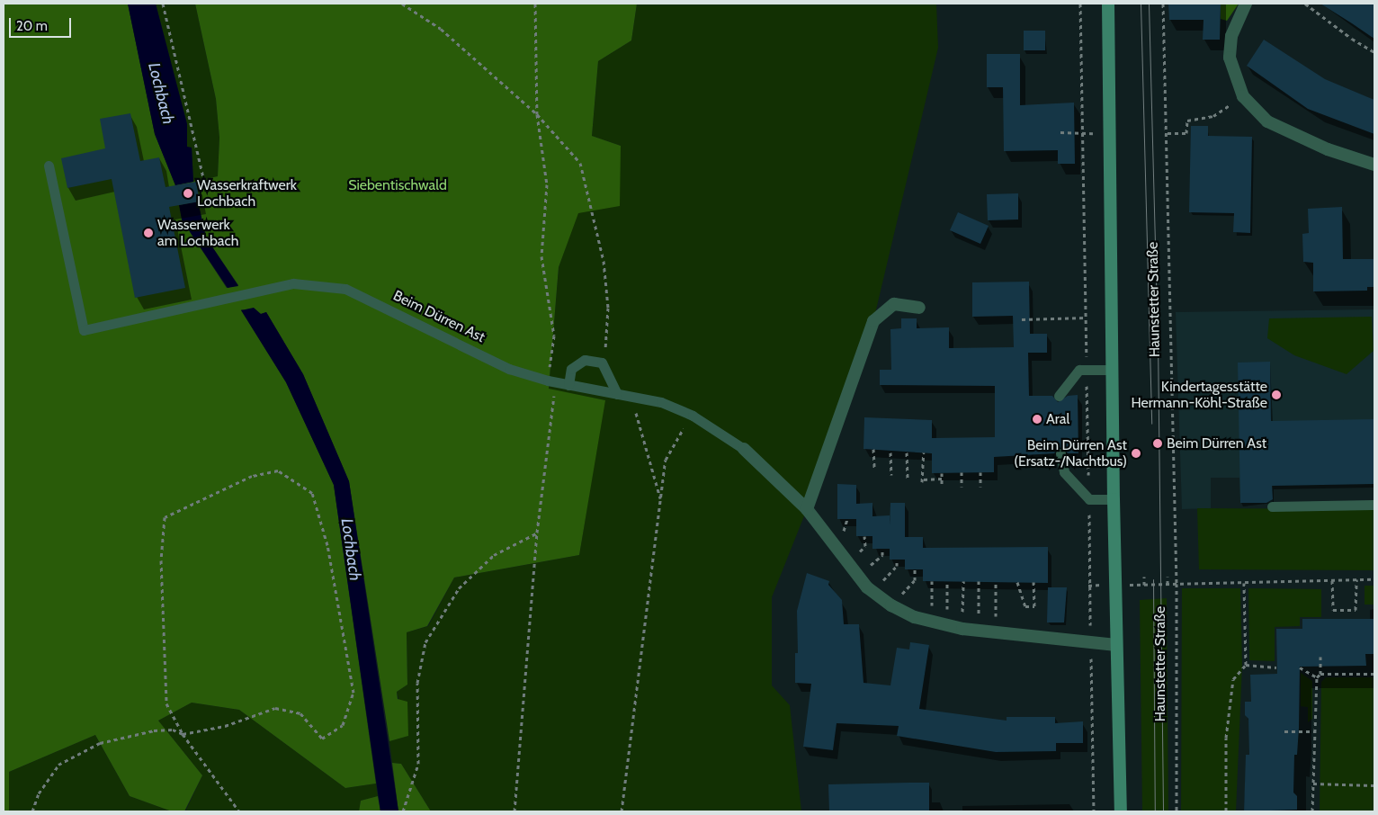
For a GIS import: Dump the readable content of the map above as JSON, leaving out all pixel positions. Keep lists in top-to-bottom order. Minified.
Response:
{"streets":{"street":["Beim Dürren Ast"],"path":["Haunstetter Straße"]},"water":["Lochbach"],"parks":["Siebentischwald"],"places":["Wasserkraftwerk Lochbach","Wasserwerk am Lochbach","Kindertagesstätte Hermann-Köhl-Straße","Aral","Beim Dürren Ast","Beim Dürren Ast (Ersatz-/Nachtbus)"],"scale_bar":"20 m"}
